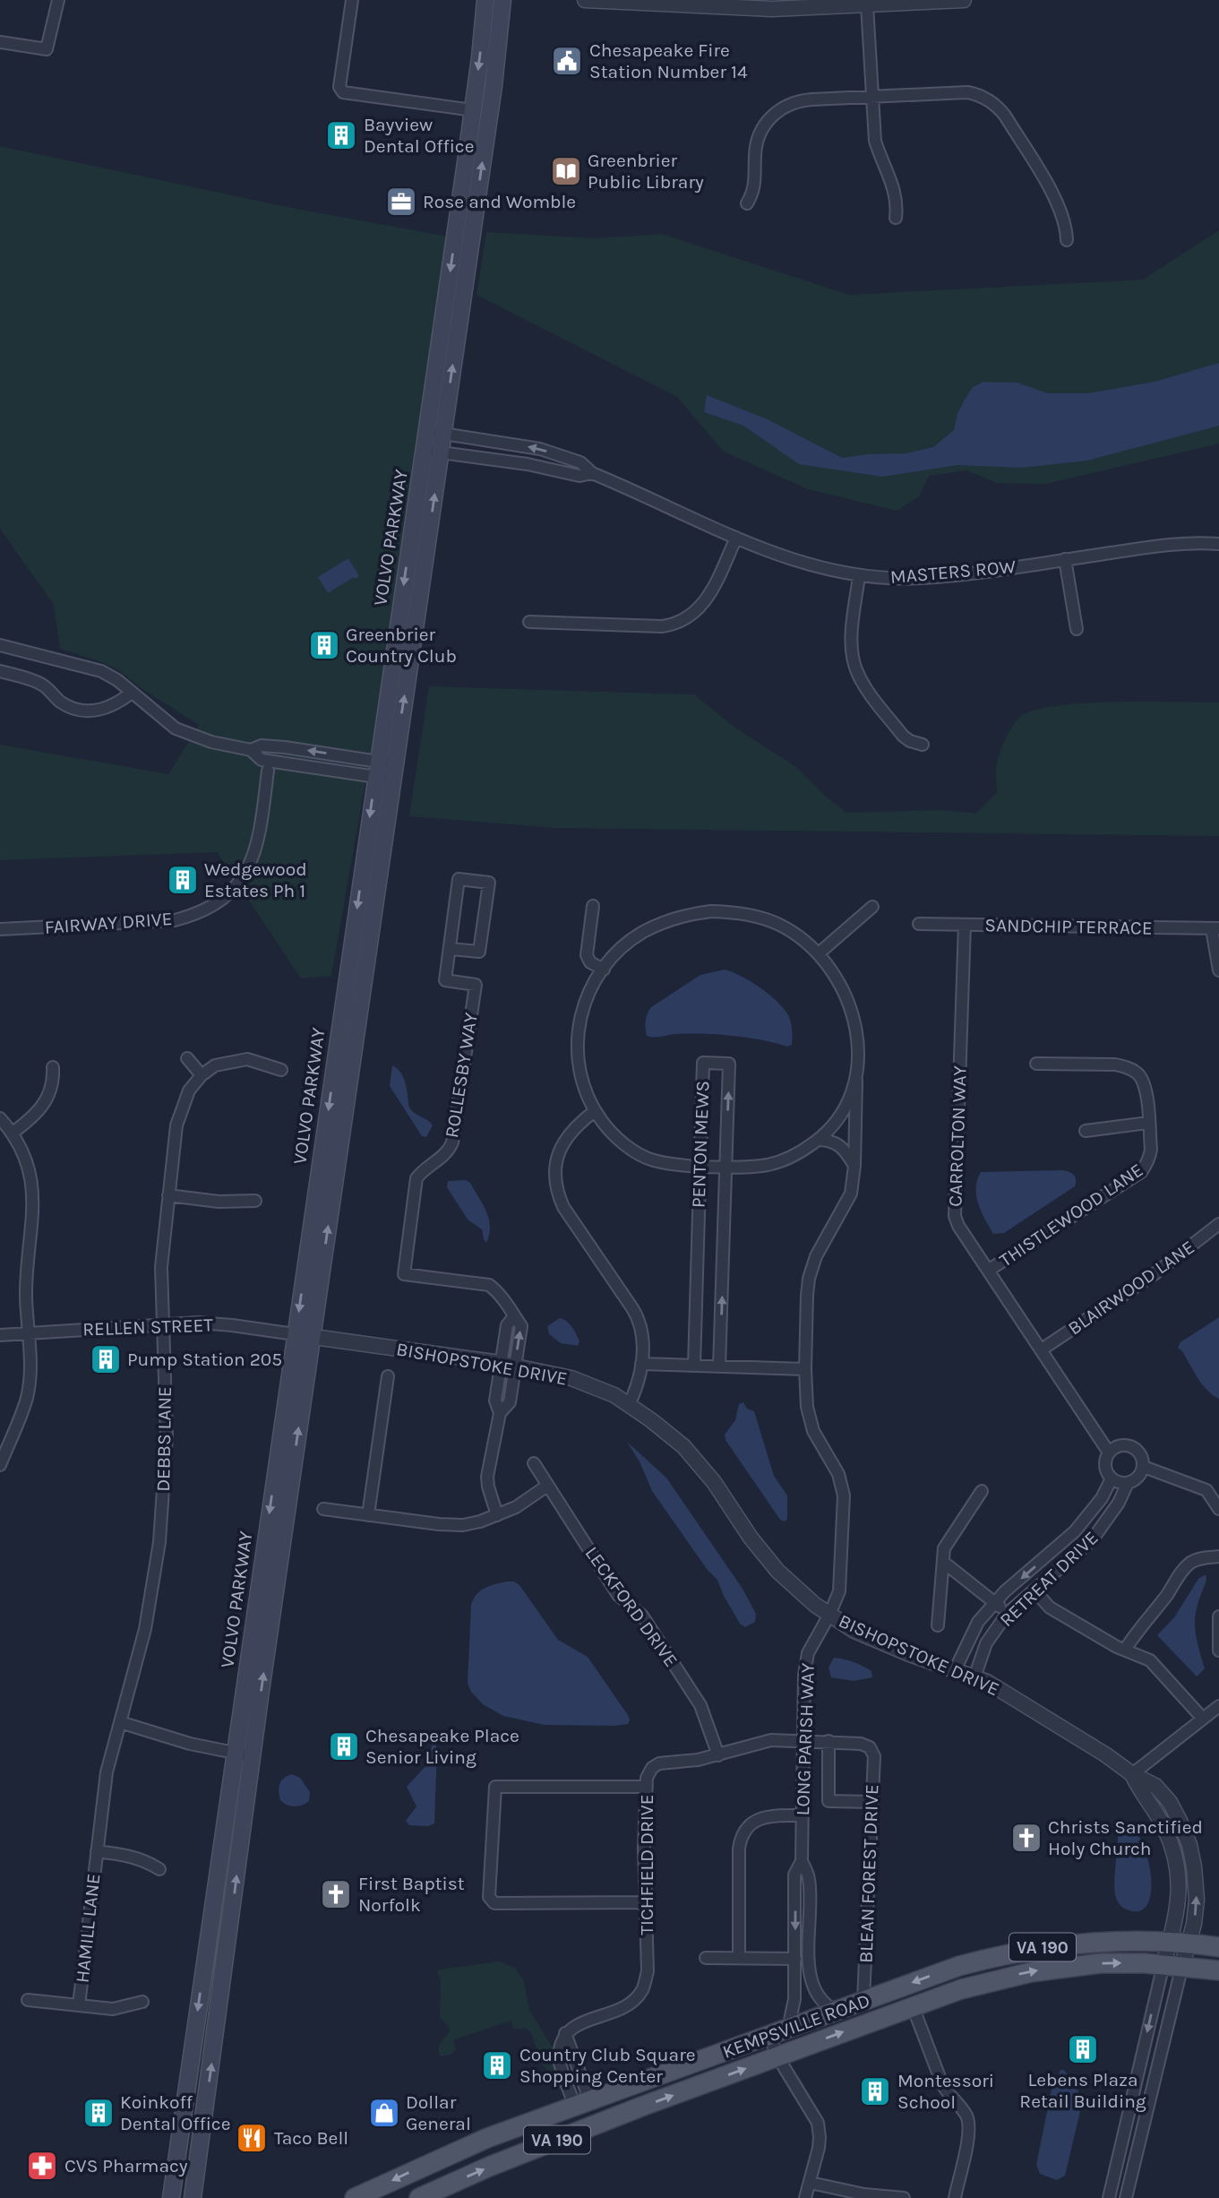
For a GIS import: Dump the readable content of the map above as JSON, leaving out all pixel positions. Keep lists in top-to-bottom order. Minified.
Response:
{"streets":{"main road":["VOLVO PARKWAY","VA 190","KEMPSVILLE ROAD"],"street":["MASTERS ROW","FAIRWAY DRIVE","SANDCHIP TERRACE","ROLLESBY WAY","CARROLTON WAY","PENTON MEWS","THISTLEWOOD LANE","BLAIRWOOD LANE","RELLEN STREET","BISHOPSTOKE DRIVE","DEBBS LANE","RETREAT DRIVE","LECKFORD DRIVE","LONG PARISH WAY","TICHFIELD DRIVE","BLEAN FOREST DRIVE","HAMILL LANE"]},"crossings":[["VOLVO PARKWAY","MASTERS ROW"],["VOLVO PARKWAY","RELLEN STREET"],["VOLVO PARKWAY","BISHOPSTOKE DRIVE"],["SANDCHIP TERRACE","CARROLTON WAY"],["ROLLESBY WAY","BISHOPSTOKE DRIVE"],["CARROLTON WAY","THISTLEWOOD LANE"],["CARROLTON WAY","BLAIRWOOD LANE"],["CARROLTON WAY","RETREAT DRIVE"],["PENTON MEWS","LONG PARISH WAY"],["RELLEN STREET","BISHOPSTOKE DRIVE"],["RELLEN STREET","DEBBS LANE"],["BISHOPSTOKE DRIVE","RETREAT DRIVE"],["BISHOPSTOKE DRIVE","LONG PARISH WAY"],["BISHOPSTOKE DRIVE","KEMPSVILLE ROAD"],["DEBBS LANE","HAMILL LANE"],["LECKFORD DRIVE","TICHFIELD DRIVE"],["LONG PARISH WAY","TICHFIELD DRIVE"],["TICHFIELD DRIVE","BLEAN FOREST DRIVE"],["TICHFIELD DRIVE","KEMPSVILLE ROAD"],["BLEAN FOREST DRIVE","KEMPSVILLE ROAD"]],"places":{"public building":["Chesapeake Fire Station Number 14"],"building":["Bayview Dental Office","Greenbrier Country Club","Wedgewood Estates Ph 1","Pump Station 205","Chesapeake Place Senior Living","Lebens Plaza Retail Building","Country Club Square Shopping Center","Montessori School","Koinkoff Dental Office"],"library":["Greenbrier Public Library"],"office":["Rose and Womble"],"church":["Christs Sanctified Holy Church","First Baptist Norfolk"],"shop":["Dollar General"],"restaurant":["Taco Bell"],"pharmacy":["CVS Pharmacy"]}}
